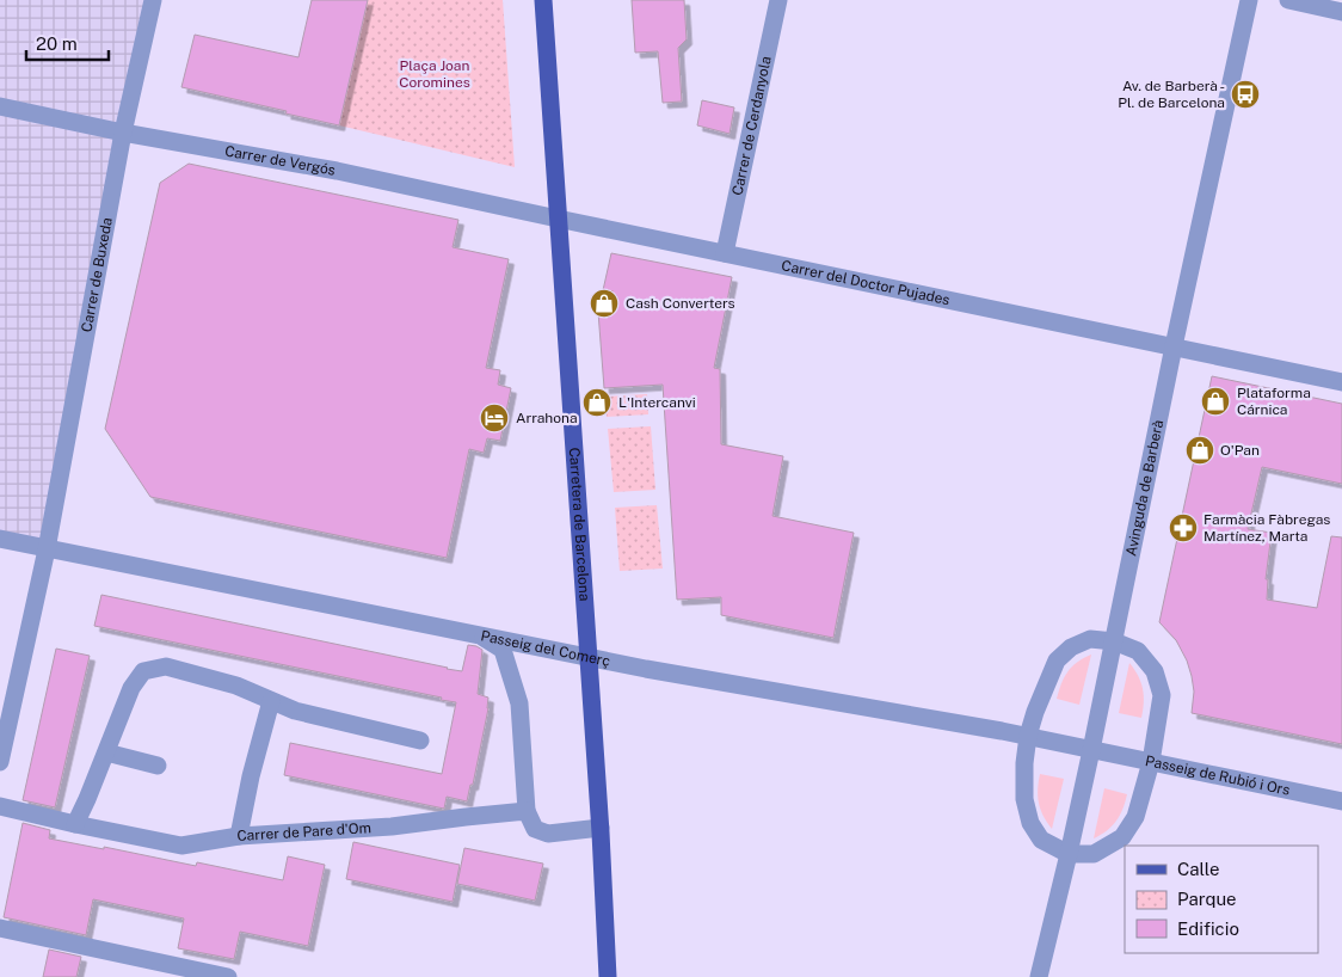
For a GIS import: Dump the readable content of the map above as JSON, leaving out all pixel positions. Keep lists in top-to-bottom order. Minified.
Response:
{"streets":{"main road":["Carretera de Barcelona"],"street":["Carrer de Cerdanyola","Carrer de Vergós","Carrer de Buxeda","Carrer del Doctor Pujades","Avinguda de Barberà","Passeig del Comerç","Passeig de Rubió i Ors","Carrer de Pare d'Om"]},"crossings":[["Carrer de Cerdanyola","Carrer del Doctor Pujades"],["Carrer de Vergós","Carrer de Buxeda"],["Carrer de Vergós","Carrer del Doctor Pujades"],["Carrer de Vergós","Carretera de Barcelona"],["Carrer de Buxeda","Passeig del Comerç"],["Carrer del Doctor Pujades","Avinguda de Barberà"],["Carrer del Doctor Pujades","Carretera de Barcelona"],["Avinguda de Barberà","Passeig del Comerç"],["Avinguda de Barberà","Passeig de Rubió i Ors"],["Carretera de Barcelona","Passeig del Comerç"],["Passeig del Comerç","Passeig de Rubió i Ors"]],"parks":["Plaça Joan Coromines"],"places":{"bus stop":["Av. de Barberà - Pl. de Barcelona"],"shop":["Cash Converters","Plataforma Cárnica","L'Intercanvi","O'Pan"],"hotel":["Arrahona"],"pharmacy":["Farmàcia Fàbregas Martínez, Marta"]},"legend":["Calle","Parque","Edificio"],"scale_bar":"20 m"}
